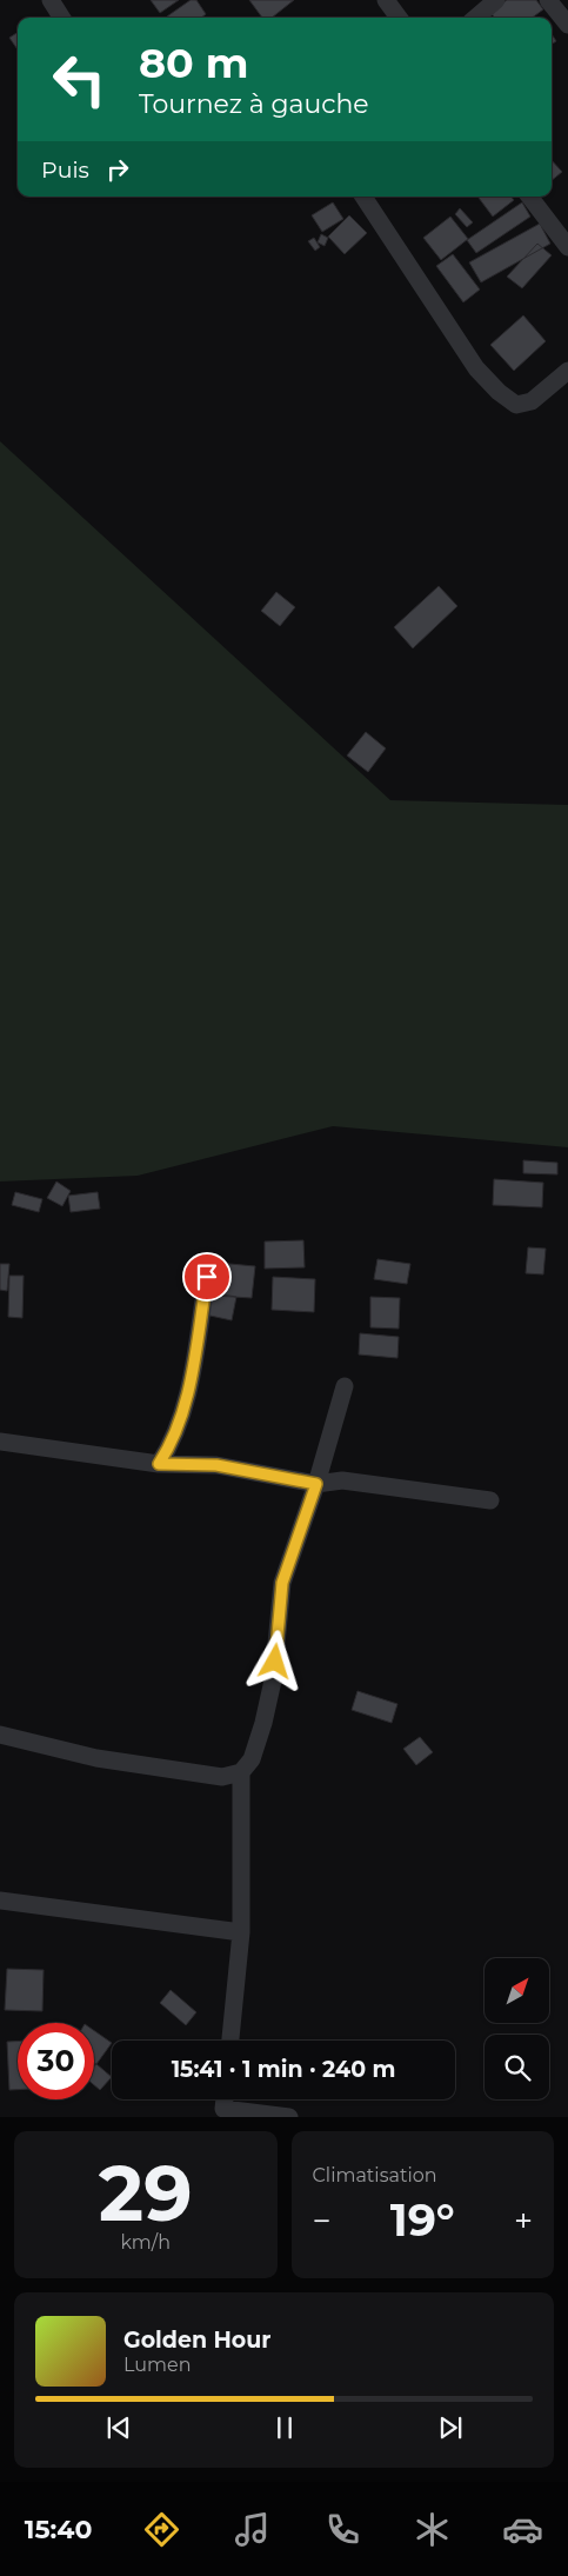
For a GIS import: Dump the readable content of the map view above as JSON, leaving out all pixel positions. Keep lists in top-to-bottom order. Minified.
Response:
{"north":"top right","page":{"turn":["80 m","Tournez à gauche"],"then":"Puis","limit":"30","trip":"15:41 · 1 min · 240 m","tile":[["29","km/h"],"Climatisation"],"heat":["−","19°","+"],"song":["Golden Hour","Lumen"],"tabs":"15:40"}}
